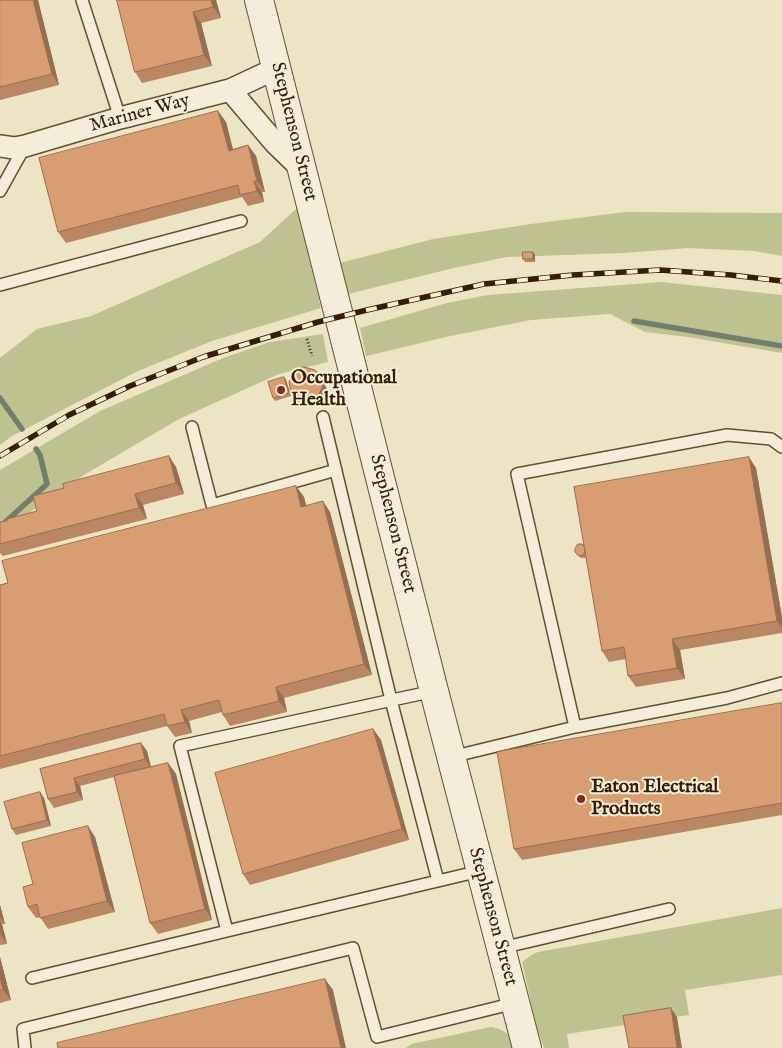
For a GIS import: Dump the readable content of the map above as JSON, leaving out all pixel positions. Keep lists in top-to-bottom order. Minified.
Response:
{"streets":{"street":["Mariner Way","Stephenson Street"]},"crossings":[["Mariner Way","Stephenson Street"]],"places":["Occupational Health","Eaton Electrical Products"]}
